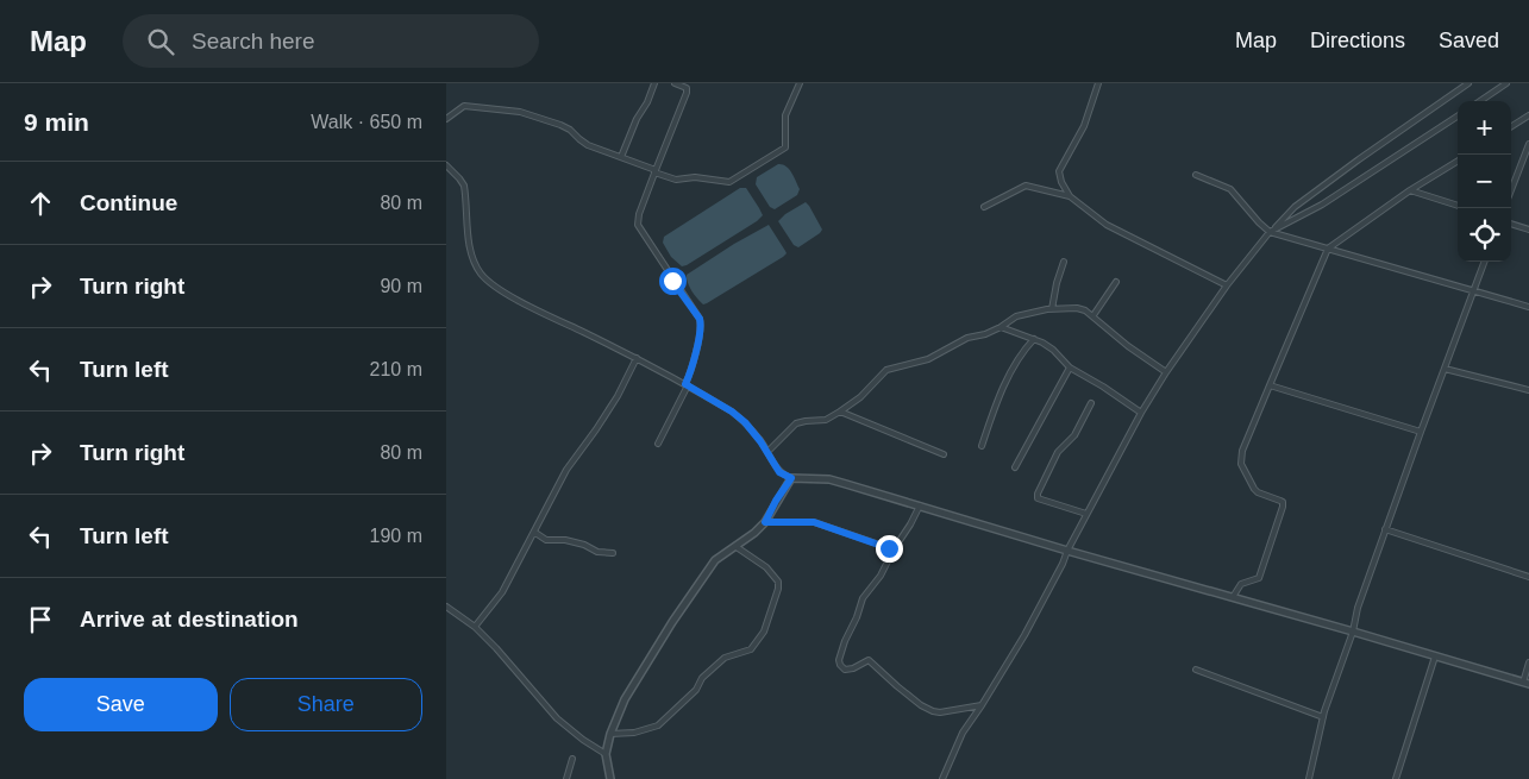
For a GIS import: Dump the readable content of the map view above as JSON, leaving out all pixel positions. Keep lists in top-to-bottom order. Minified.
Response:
{"page":{"header":"Map","search":"Search here","nav":["Map","Directions","Saved"],"heading":["9 min","Walk · 650 m"],"map_buttons":["+","−"],"list":[["Continue","80 m"],["Turn right","90 m"],["Turn left","210 m"],["Turn right","80 m"],["Turn left","190 m"],"Arrive at destination"],"buttons":["Save","Share"]}}
